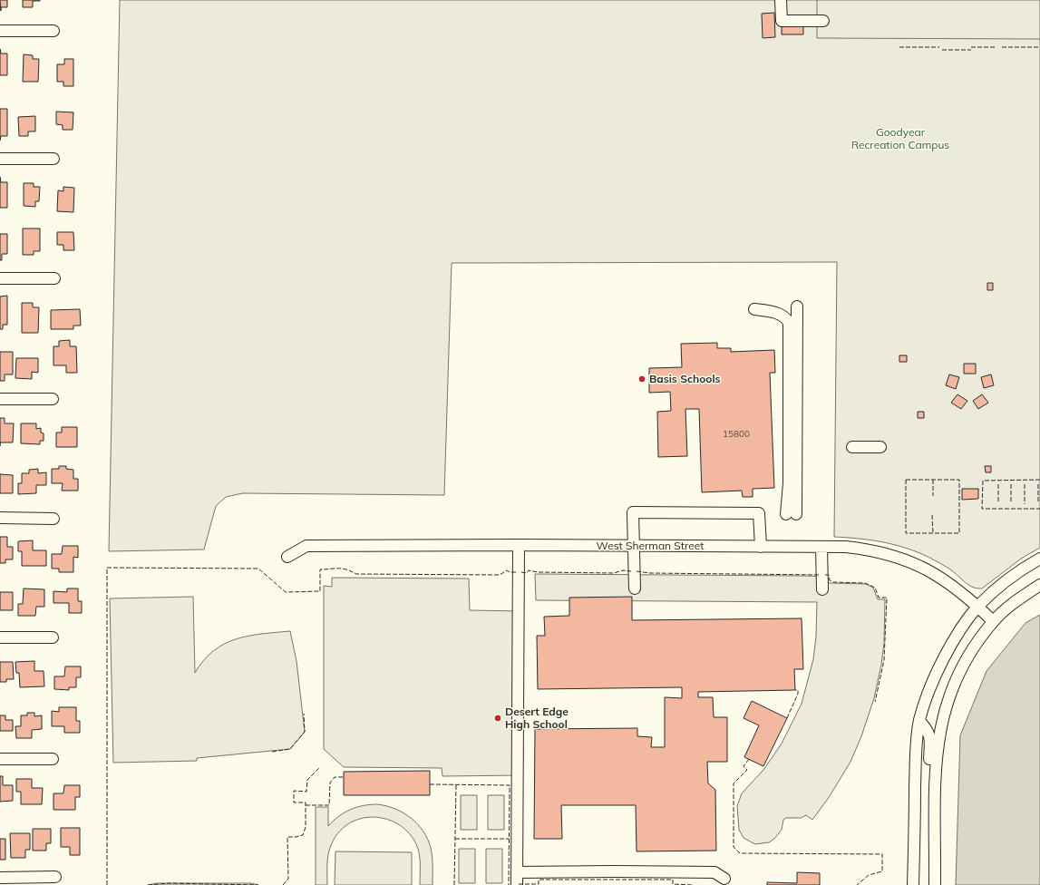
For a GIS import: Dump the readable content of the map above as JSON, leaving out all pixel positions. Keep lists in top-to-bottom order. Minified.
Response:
{"streets":{"street":["West Sherman Street"]},"parks":["Goodyear Recreation Campus"],"places":["Basis Schools","Desert Edge High School"],"house_numbers":["15800"]}
